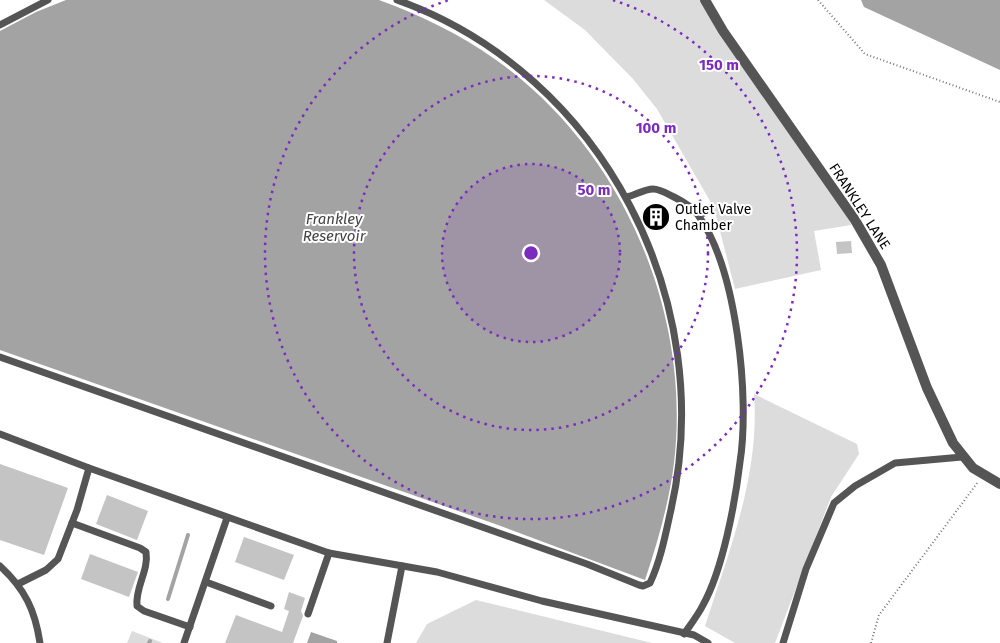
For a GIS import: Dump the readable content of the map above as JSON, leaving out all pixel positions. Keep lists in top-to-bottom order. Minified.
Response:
{"streets":{"street":["FRANKLEY LANE"]},"water":["Frankley Reservoir"],"places":{"building":["Outlet Valve Chamber"]},"rings":["150 m","100 m","50 m"]}
